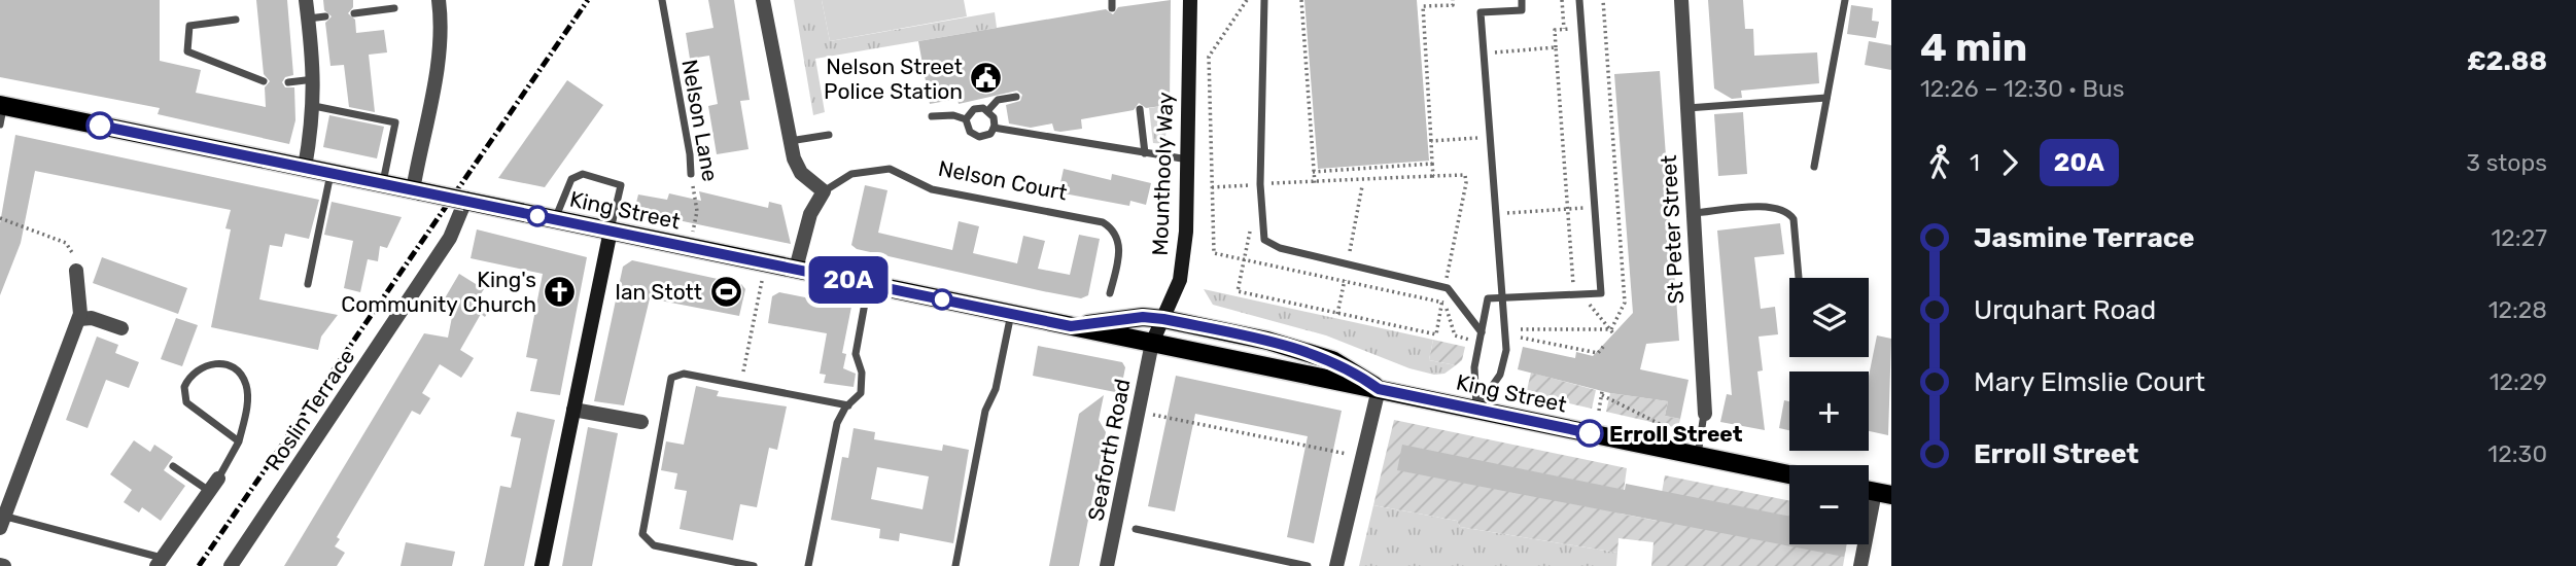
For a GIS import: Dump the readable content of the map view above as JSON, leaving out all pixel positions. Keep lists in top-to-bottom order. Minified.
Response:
{"streets":{"main road":["Mounthooly Way","King Street"],"street":["St Peter Street","Roslin Terrace","Seaforth Road"],"lane":["Nelson Lane","Nelson Court"]},"crossings":[["Nelson Lane","King Street"],["Mounthooly Way","King Street"],["Mounthooly Way","Seaforth Road"],["King Street","St Peter Street"],["King Street","Roslin Terrace"],["King Street","Seaforth Road"]],"places":{"public building":["Nelson Street Police Station"],"church":["King's Community Church"],"sports":["Ian Stott"],"other":["Erroll Street"]},"lines":["bus line 20A"],"page":{"on_map":"20A","heading":["4 min","12:26 – 12:30 · Bus","£2.88"],"legs":["1","20A","3 stops"],"list":[{"name":"Jasmine Terrace","value":"12:27"},{"name":"Urquhart Road","value":"12:28"},{"name":"Mary Elmslie Court","value":"12:29"},{"name":"Erroll Street","value":"12:30"}],"map_buttons":["+","−"]}}
